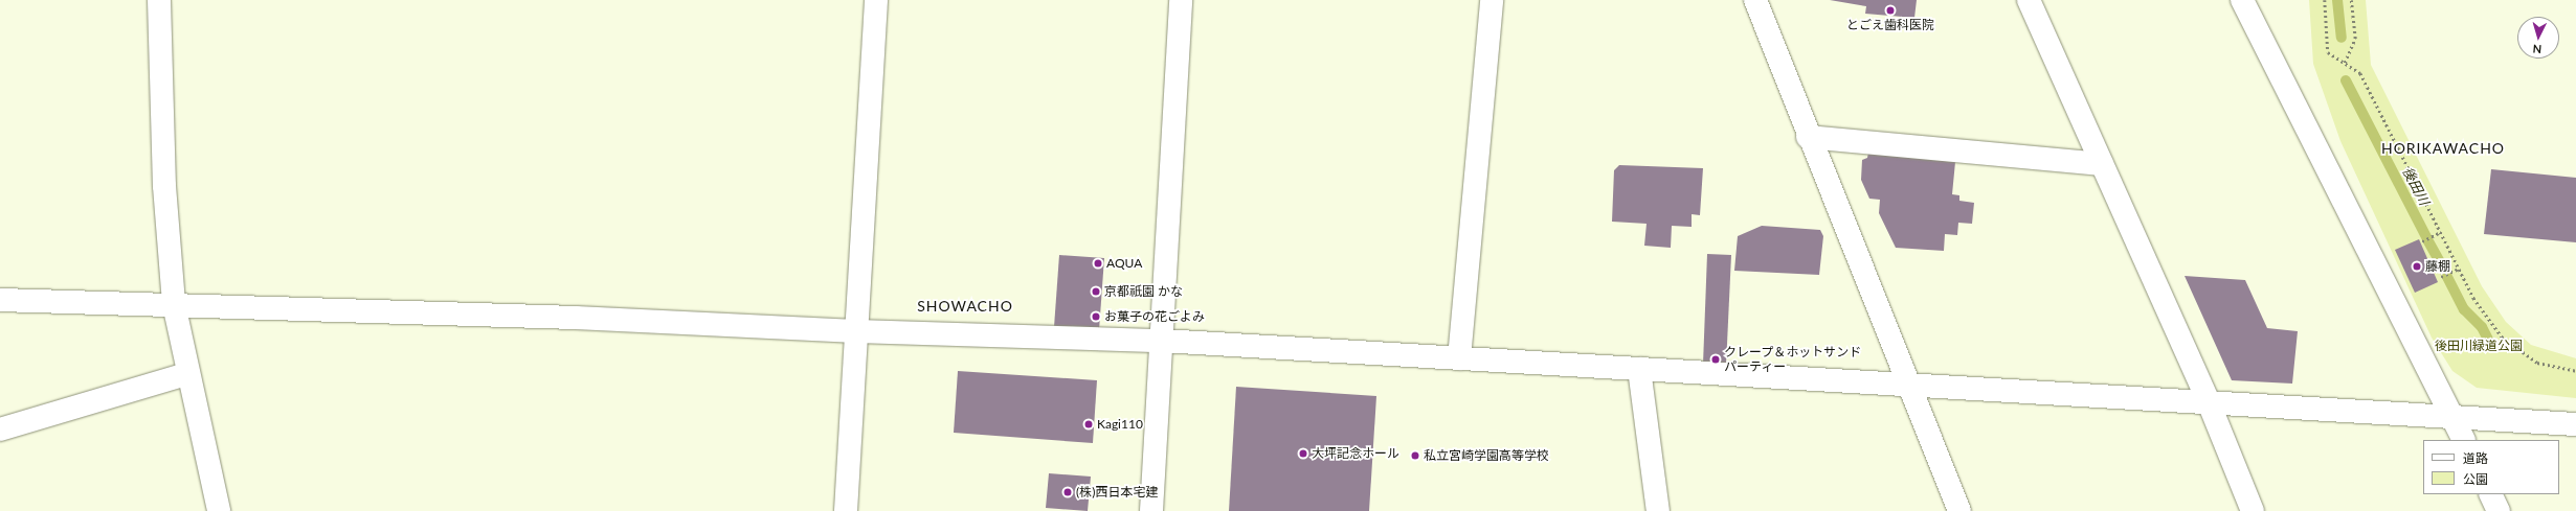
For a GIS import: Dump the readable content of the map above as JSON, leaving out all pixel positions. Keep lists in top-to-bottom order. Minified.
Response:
{"districts":["HORIKAWACHO","SHOWACHO"],"water":["後田川"],"parks":["後田川緑道公園"],"places":["とごえ歯科医院","AQUA","藤棚","京都祇園 かな","お菓子の花ごよみ","クレープ＆ホットサンド パーティー","Kagi110","大坪記念ホール","私立宮崎学園高等学校","(株)西日本宅建"],"legend":["道路","公園"],"north":"bottom"}
